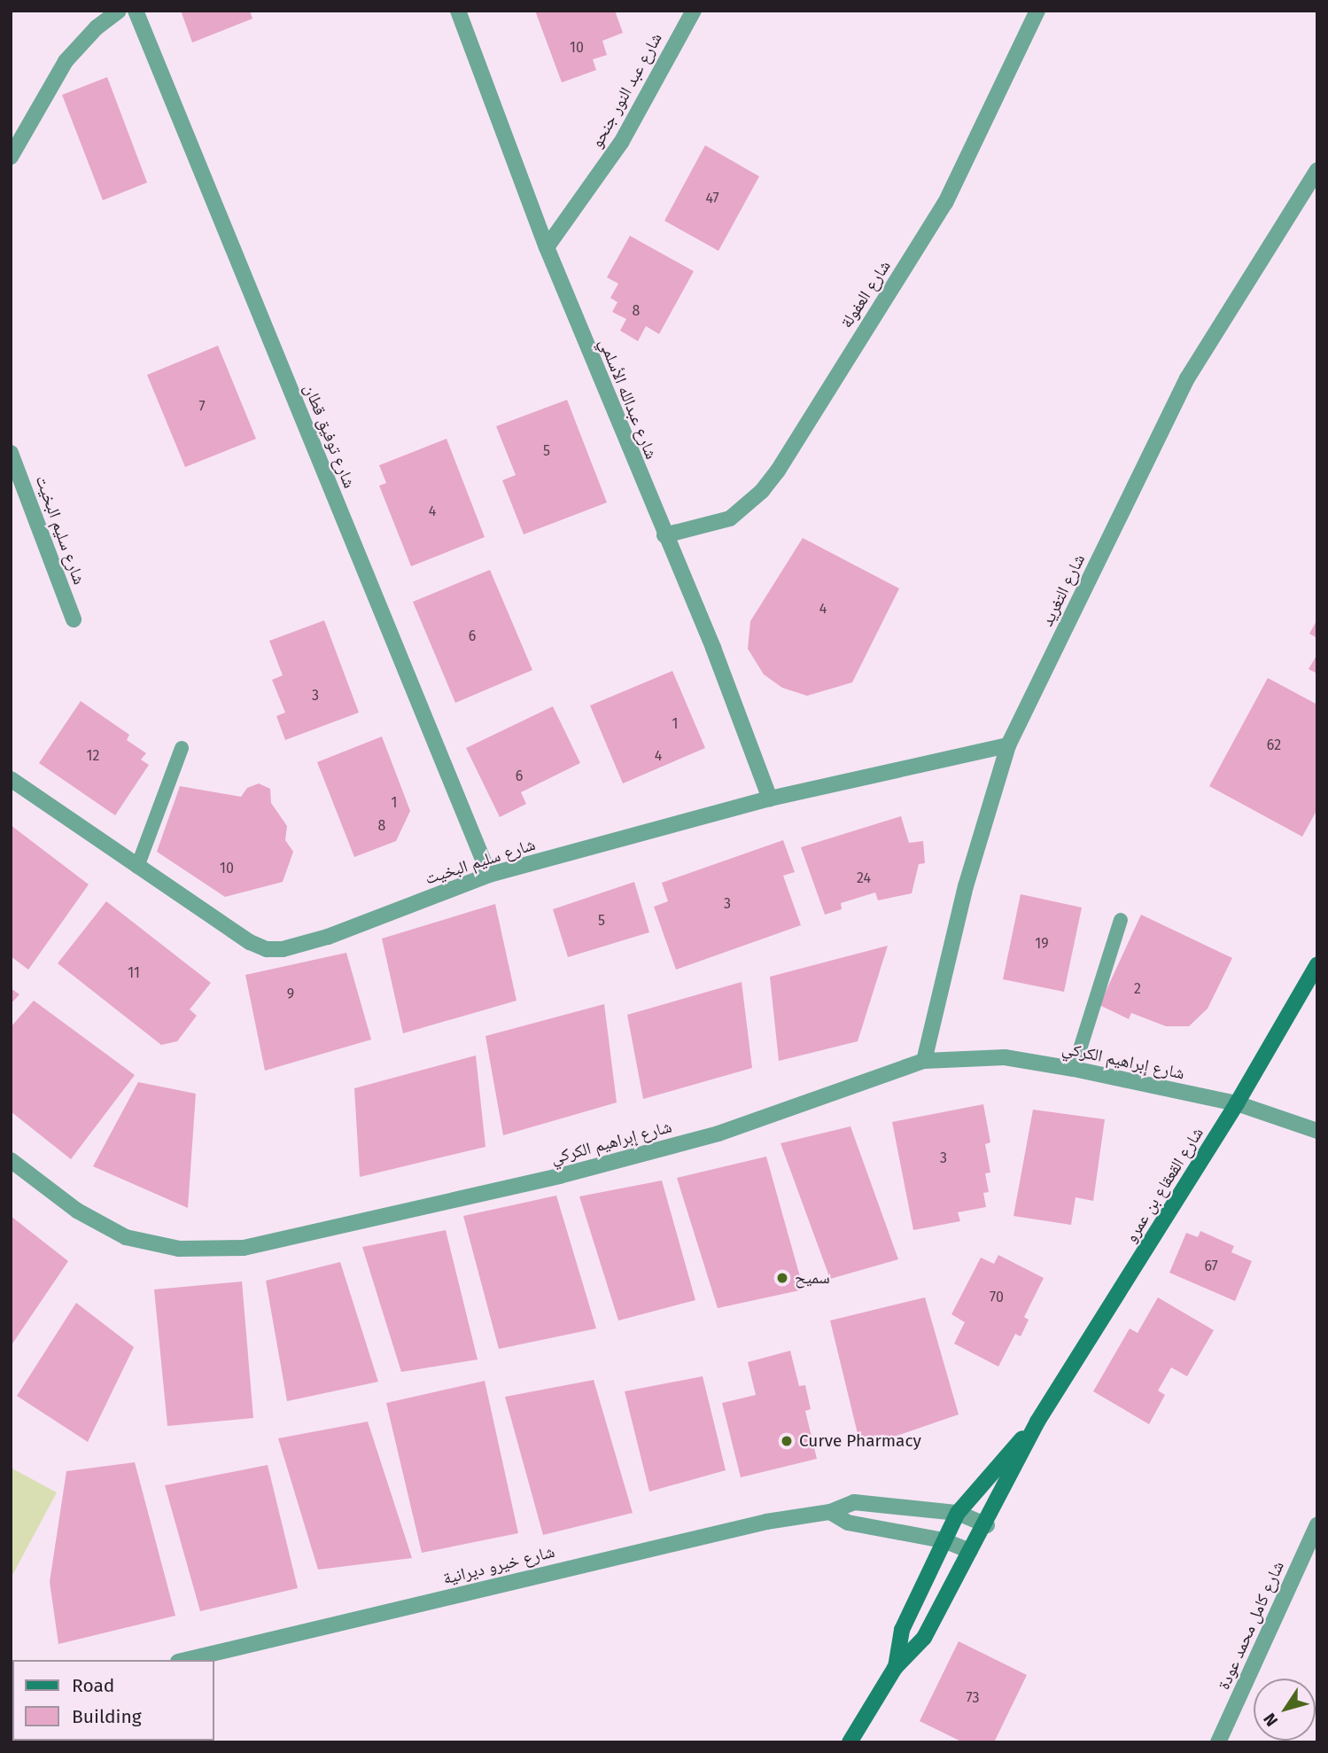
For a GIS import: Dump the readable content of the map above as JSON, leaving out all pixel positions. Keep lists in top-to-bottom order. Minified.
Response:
{"streets":{"street":["شارع عبد النور جنحو","شارع العفولة","شارع عبدالله الأسلمي","شارع توفيق قطان","شارع سليم البخيت","شارع التغريد","شارع إبراهيم الكركي","شارع القعقاع بن عمرو","شارع خيرو ديرانية","شارع كامل محمد عودة"]},"crossings":[["شارع عبد النور جنحو","شارع عبدالله الأسلمي"],["شارع العفولة","شارع عبدالله الأسلمي"],["شارع عبدالله الأسلمي","شارع سليم البخيت"],["شارع توفيق قطان","شارع سليم البخيت"],["شارع سليم البخيت","شارع التغريد"],["شارع التغريد","شارع إبراهيم الكركي"],["شارع إبراهيم الكركي","شارع القعقاع بن عمرو"],["شارع القعقاع بن عمرو","شارع خيرو ديرانية"]],"places":["سميح","Curve Pharmacy"],"house_numbers":["10","47","8","7","5","4","4","6","3","1","62","12","4","6","1","8","10","24","3","5","19","11","2","9","3","67","70","73"],"legend":["Road","Building"],"north":"bottom left"}
